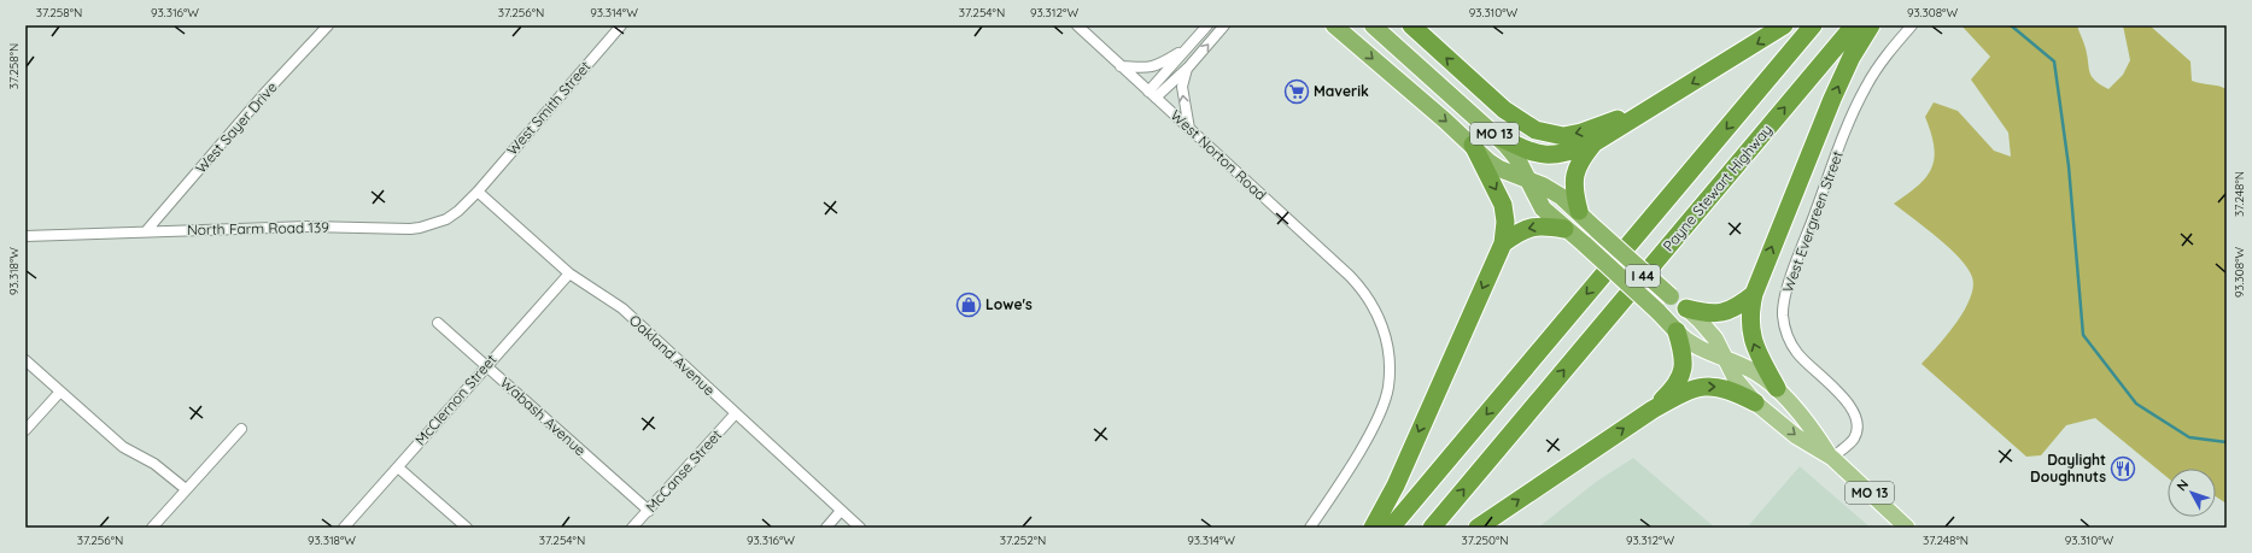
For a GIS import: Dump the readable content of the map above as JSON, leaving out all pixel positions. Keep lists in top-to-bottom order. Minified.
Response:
{"streets":{"highway":["MO 13","Payne Stewart Highway","I 44"],"street":["West Smith Street","West Sayer Drive","West Norton Road","West Evergreen Street","North Farm Road 139","Oakland Avenue","McClernon Street","Wabash Avenue","McCanse Street"]},"crossings":[["West Smith Street","North Farm Road 139"],["West Smith Street","Oakland Avenue"],["West Sayer Drive","North Farm Road 139"],["MO 13","West Evergreen Street"],["North Farm Road 139","Oakland Avenue"],["Oakland Avenue","McClernon Street"],["Oakland Avenue","McCanse Street"],["McClernon Street","Wabash Avenue"],["Wabash Avenue","McCanse Street"]],"places":{"supermarket":["Maverik"],"shop":["Lowe's"],"restaurant":["Daylight Doughnuts"]},"north":"top left","coordinates":["37.258°N","93.316°W","37.256°N","93.314°W","37.254°N","93.312°W","93.310°W","93.308°W","37.248°N","93.318°W","37.252°N","37.250°N"]}
